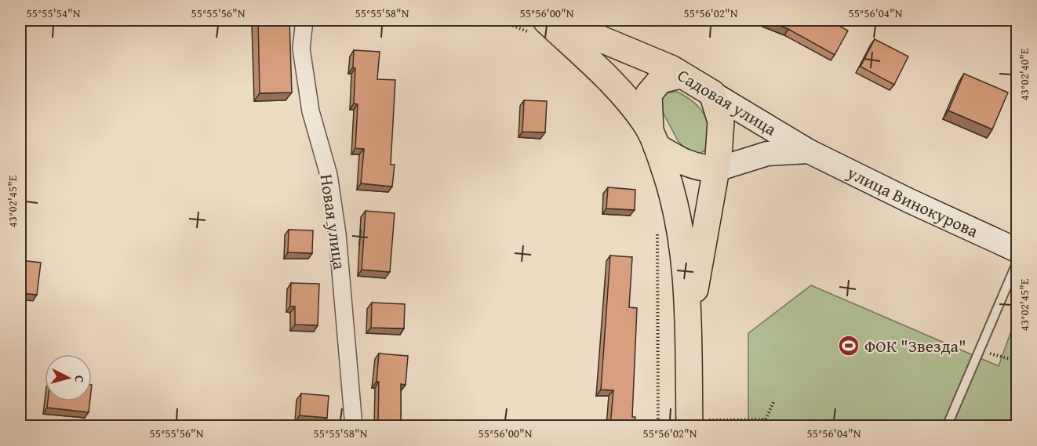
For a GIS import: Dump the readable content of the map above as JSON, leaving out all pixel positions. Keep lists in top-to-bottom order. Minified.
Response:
{"streets":{"main road":["Садовая улица","улица Винокурова"],"street":["Новая улица"]},"crossings":[["Садовая улица","улица Винокурова"]],"places":{"sports":["ФОК \"Звезда\""]},"north":"right","coordinates":["55°55'54\"N","55°55'56\"N","55°55'58\"N","55°56'00\"N","55°56'02\"N","55°56'04\"N","43°02'40\"E","43°02'45\"E"]}
